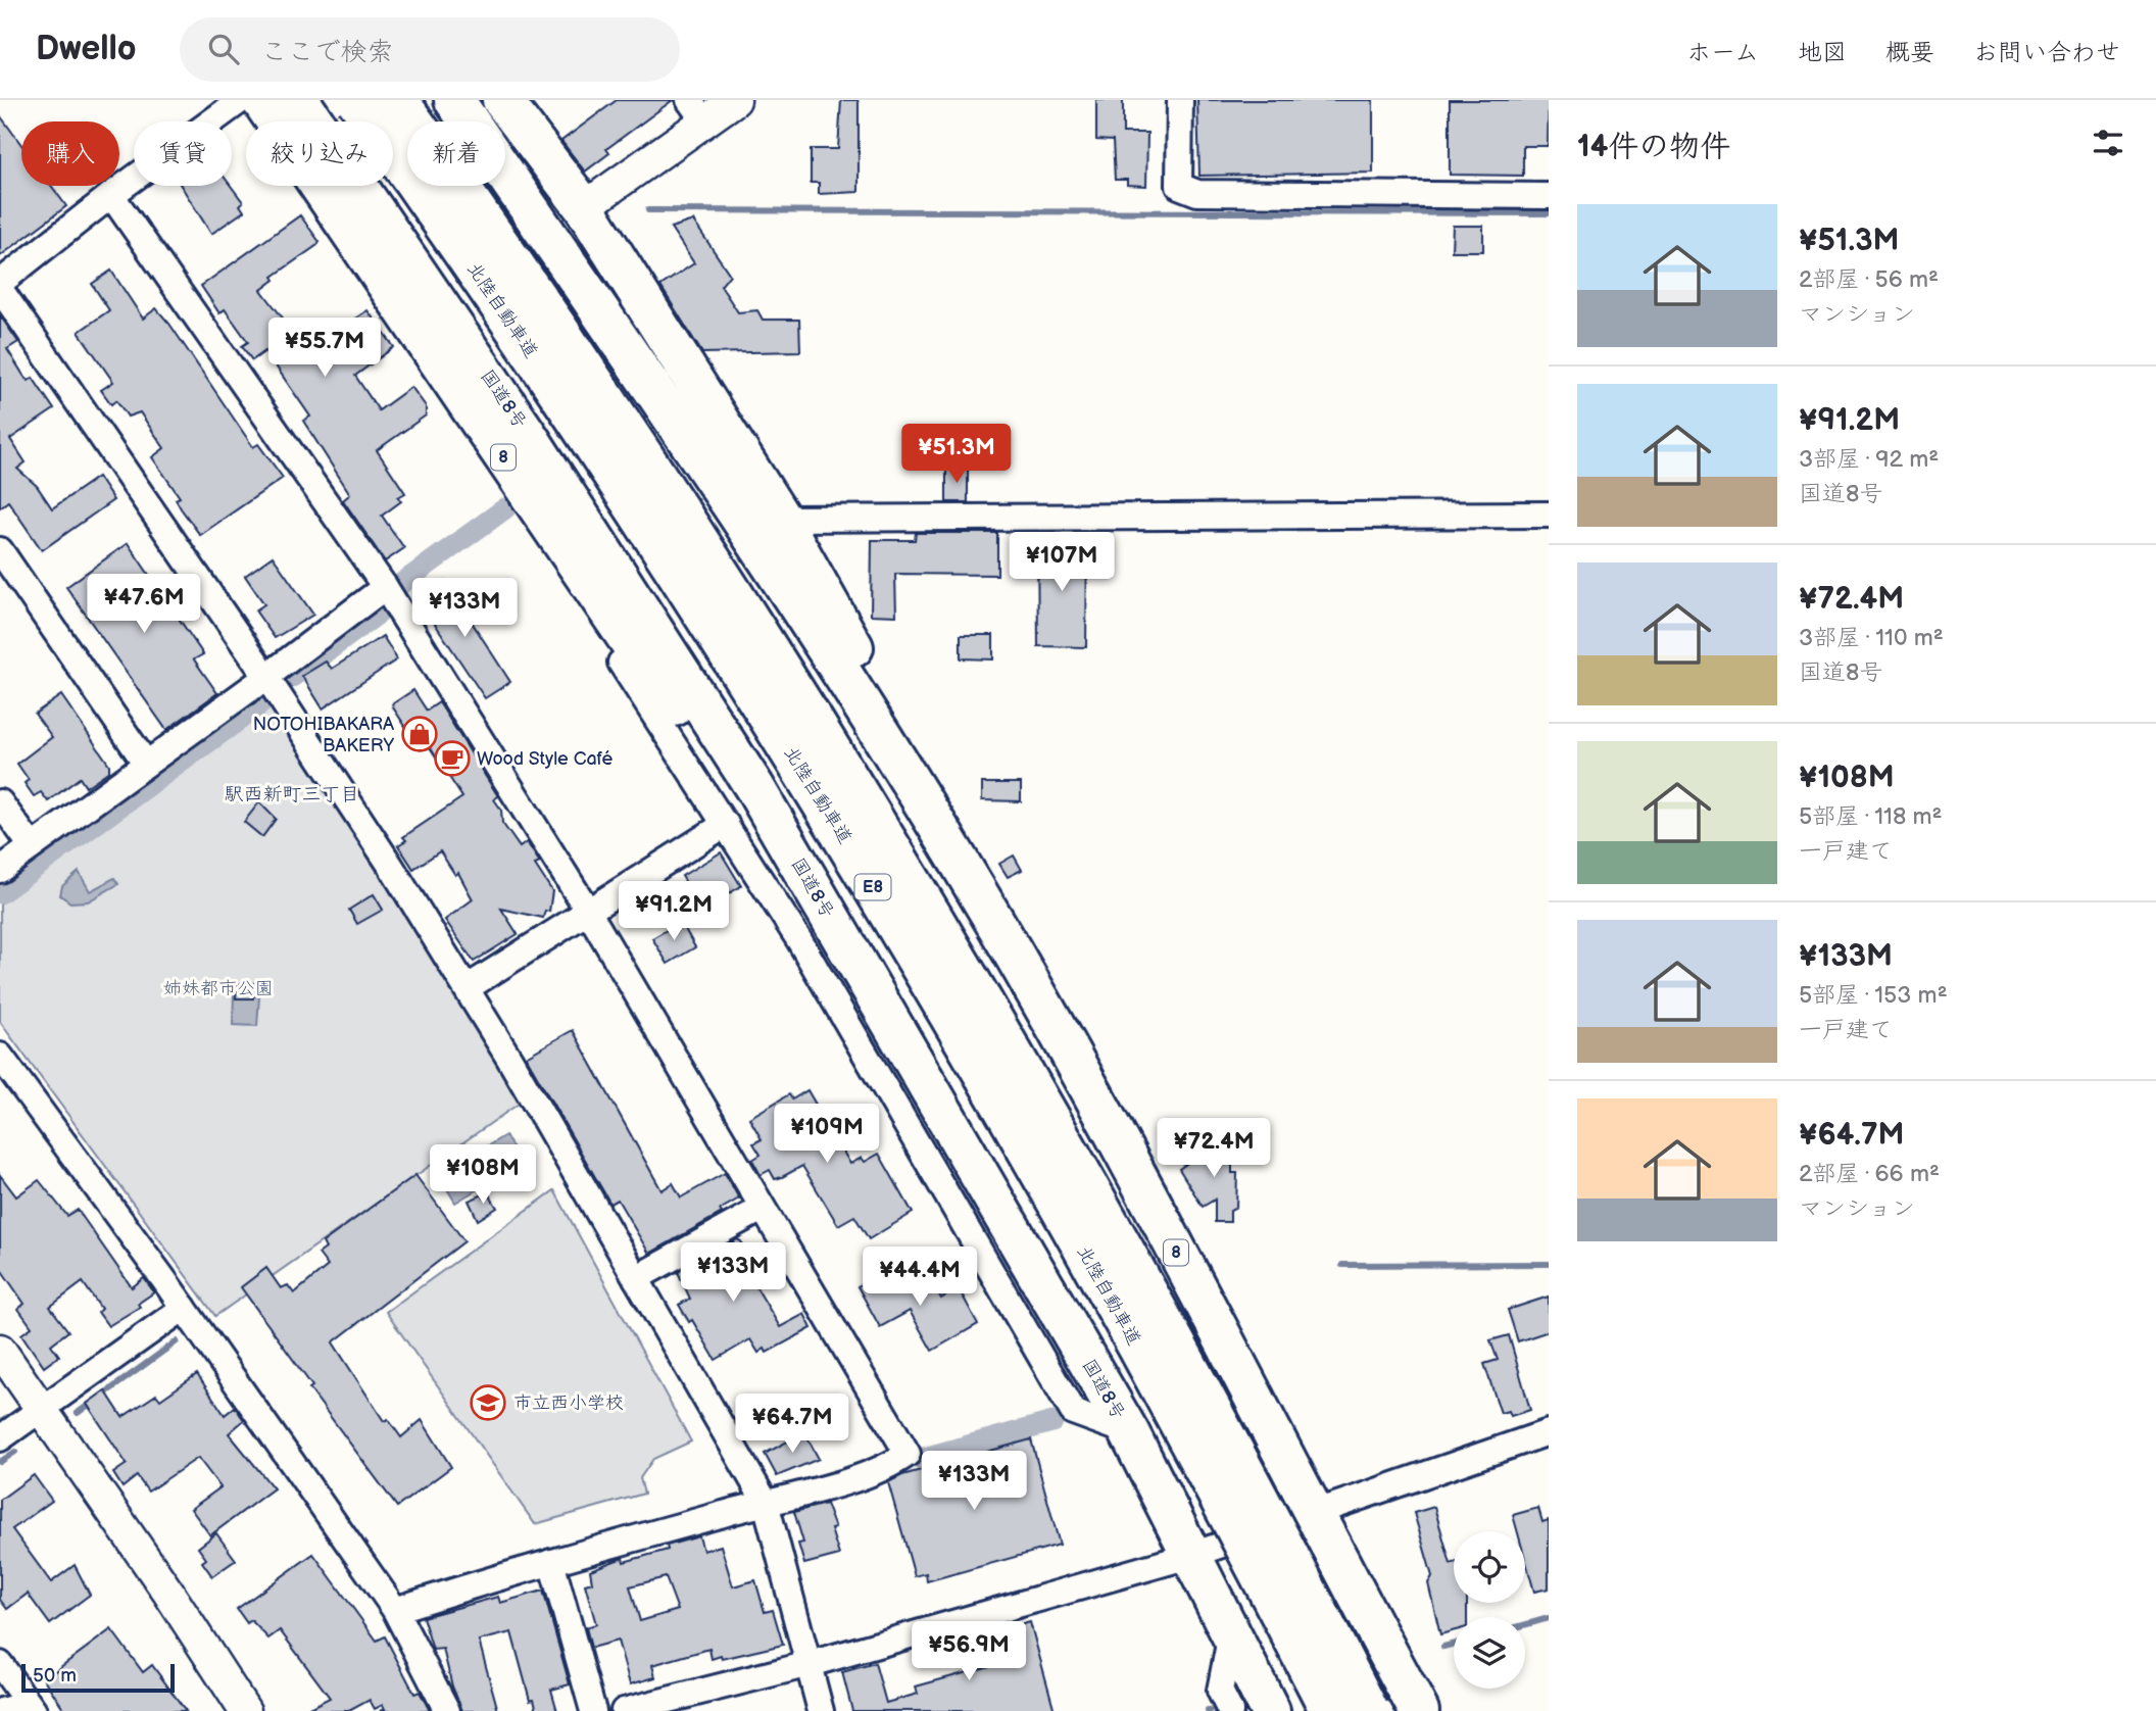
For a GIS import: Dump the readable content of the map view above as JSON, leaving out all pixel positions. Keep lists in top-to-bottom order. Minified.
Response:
{"streets":{"highway":["北陸自動車道","国道8号","8","E8"]},"crossings":[["国道8号","8"]],"districts":["駅西新町三丁目"],"parks":["姉妹都市公園"],"places":{"shop":["NOTOHIBAKARA BAKERY"],"cafe":["Wood Style Café"],"school or university":["市立西小学校"]},"scale_bar":"50 m","page":{"header":"Dwello","search":"ここで検索","nav":["ホーム","地図","概要","お問い合わせ"],"heading":"14件の物件","chip":["購入","賃貸","絞り込み","新着"],"list":[{"name":"¥51.3M","note":"2部屋 · 56 m² · マンション"},{"name":"¥91.2M","note":"3部屋 · 92 m² · 国道8号"},{"name":"¥72.4M","note":"3部屋 · 110 m² · 国道8号"},{"name":"¥108M","note":"5部屋 · 118 m² · 一戸建て"},{"name":"¥133M","note":"5部屋 · 153 m² · 一戸建て"},{"name":"¥64.7M","note":"2部屋 · 66 m² · マンション"}],"price":["¥55.7M","¥51.3M","¥107M","¥47.6M","¥133M","¥91.2M","¥109M","¥72.4M","¥108M","¥133M","¥44.4M","¥64.7M","¥133M","¥56.9M"],"scale":"50 m"}}
